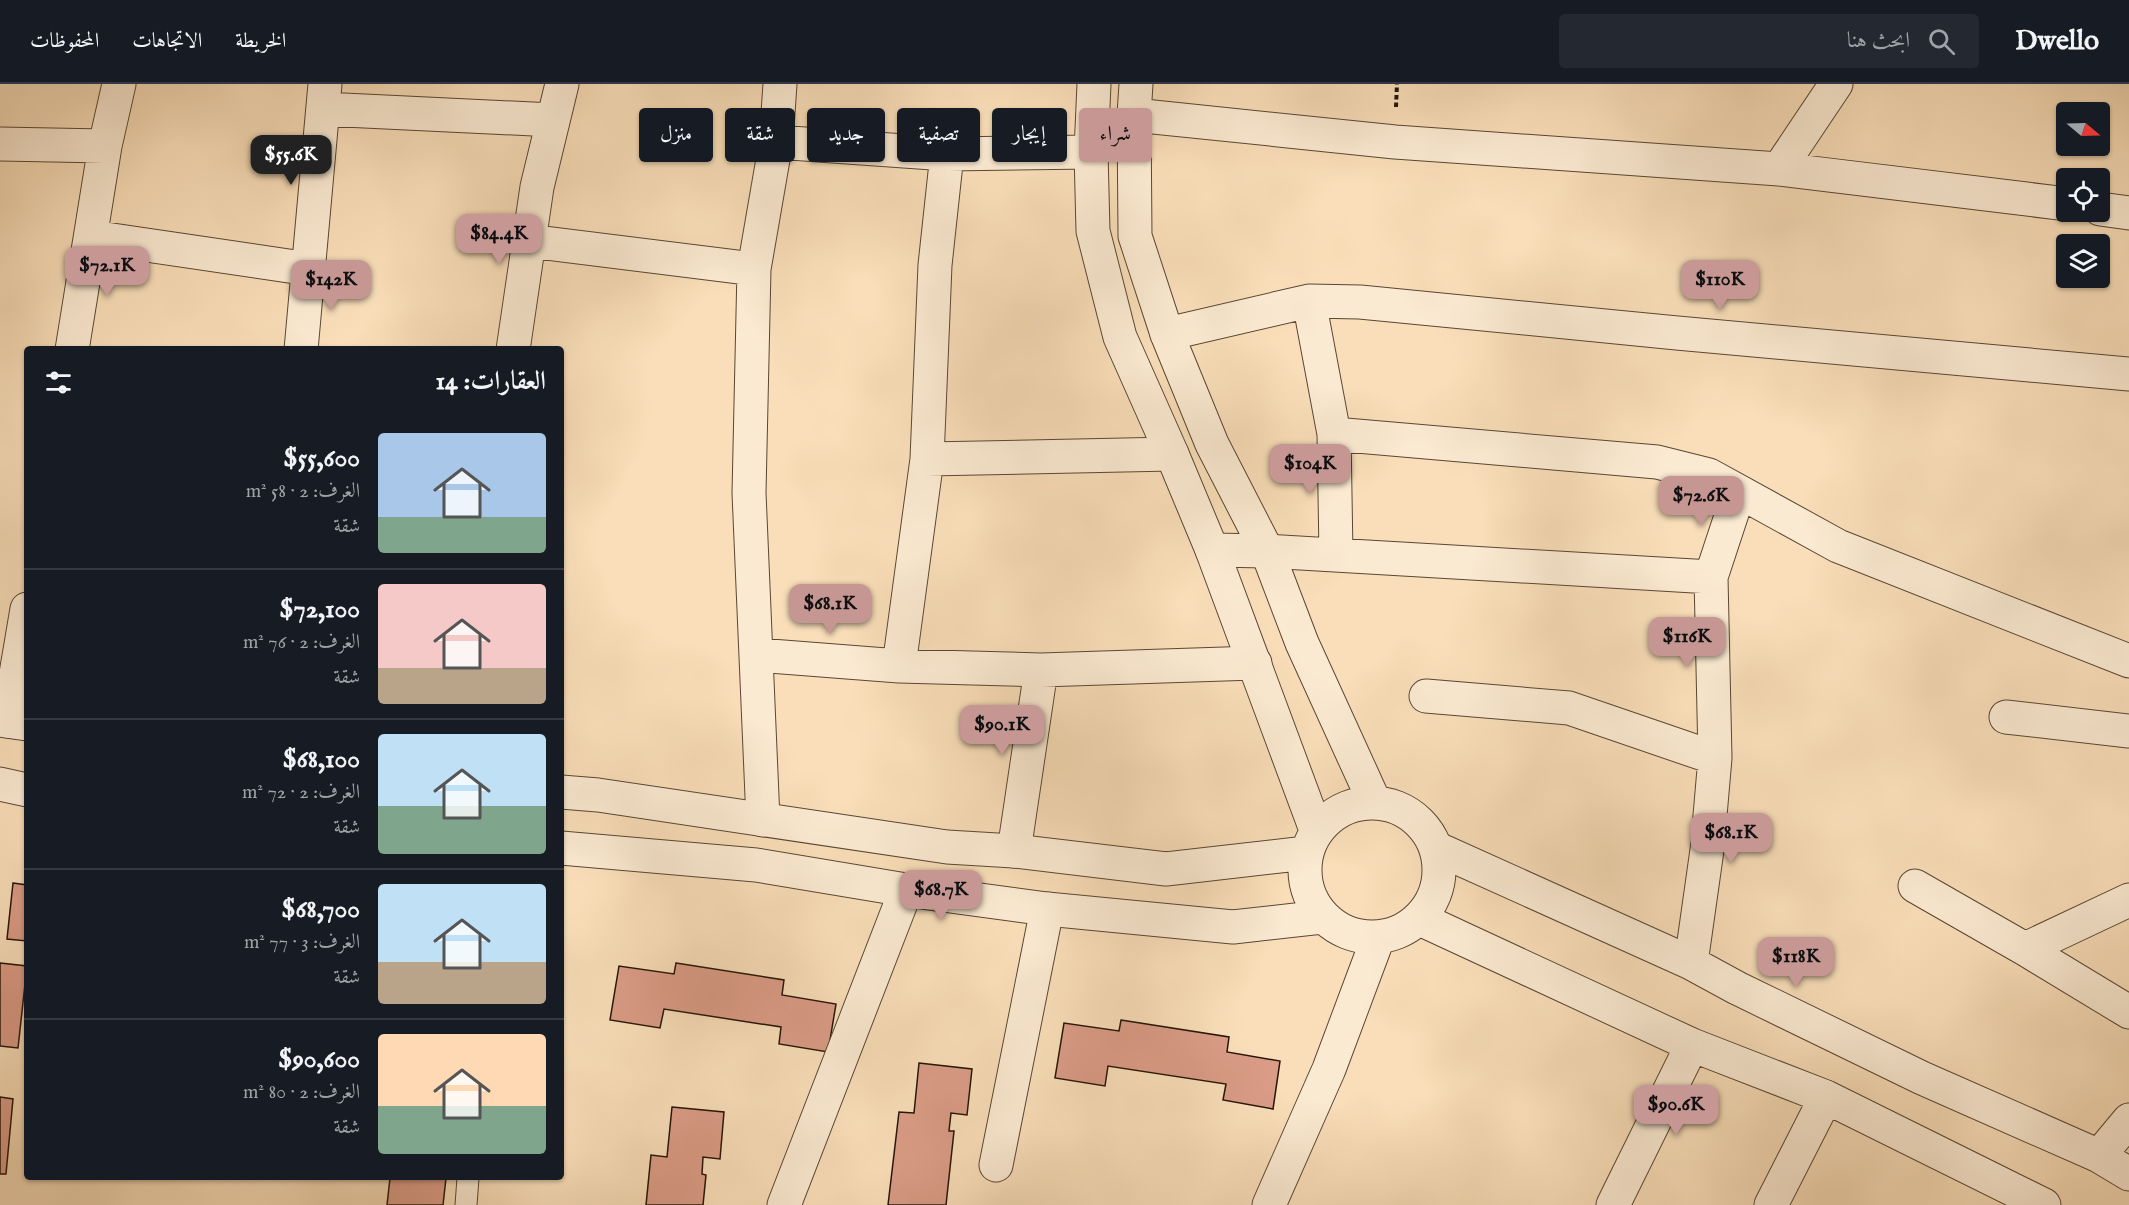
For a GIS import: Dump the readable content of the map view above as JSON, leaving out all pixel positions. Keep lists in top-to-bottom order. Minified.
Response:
{"north":"right","page":{"header":"Dwello","search":"ابحث هنا","nav":["الخريطة","الاتجاهات","المحفوظات"],"chip":["شراء","إيجار","تصفية","جديد","شقة","منزل"],"price":["$55.6K","$84.4K","$72.1K","$142K","$110K","$104K","$72.6K","$68.1K","$116K","$90.1K","$68.1K","$68.7K","$118K","$90.6K"],"heading":"العقارات: 14","list":[{"name":"$55,600","note":"الغرف: 2 · 58 m² · شقة"},{"name":"$72,100","note":"الغرف: 2 · 76 m² · شقة"},{"name":"$68,100","note":"الغرف: 2 · 72 m² · شقة"},{"name":"$68,700","note":"الغرف: 3 · 77 m² · شقة"},{"name":"$90,600","note":"الغرف: 2 · 80 m² · شقة"}]}}
